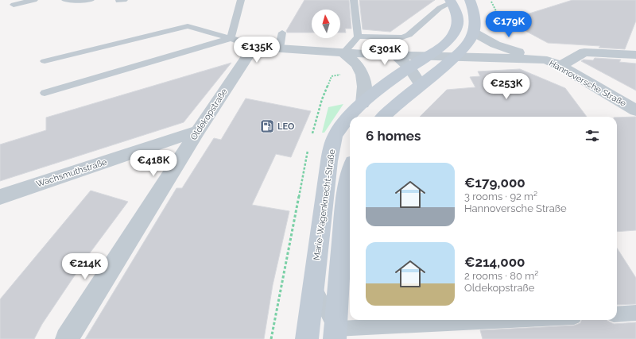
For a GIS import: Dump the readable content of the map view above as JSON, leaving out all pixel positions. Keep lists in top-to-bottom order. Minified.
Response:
{"streets":{"street":["Hannoversche Straße","Oldekopstraße","Wachsmuthstraße","Marie-Wagenknecht-Straße"]},"crossings":[["Hannoversche Straße","Marie-Wagenknecht-Straße"],["Oldekopstraße","Wachsmuthstraße"]],"places":{"fuel station":["LEO"]},"north":"top","page":{"price":["€179K","€135K","€301K","€253K","€418K","€214K"],"heading":"6 homes","list":[{"name":"€179,000","note":"3 rooms · 92 m² · Hannoversche Straße"},{"name":"€214,000","note":"2 rooms · 80 m² · Oldekopstraße"}]}}
